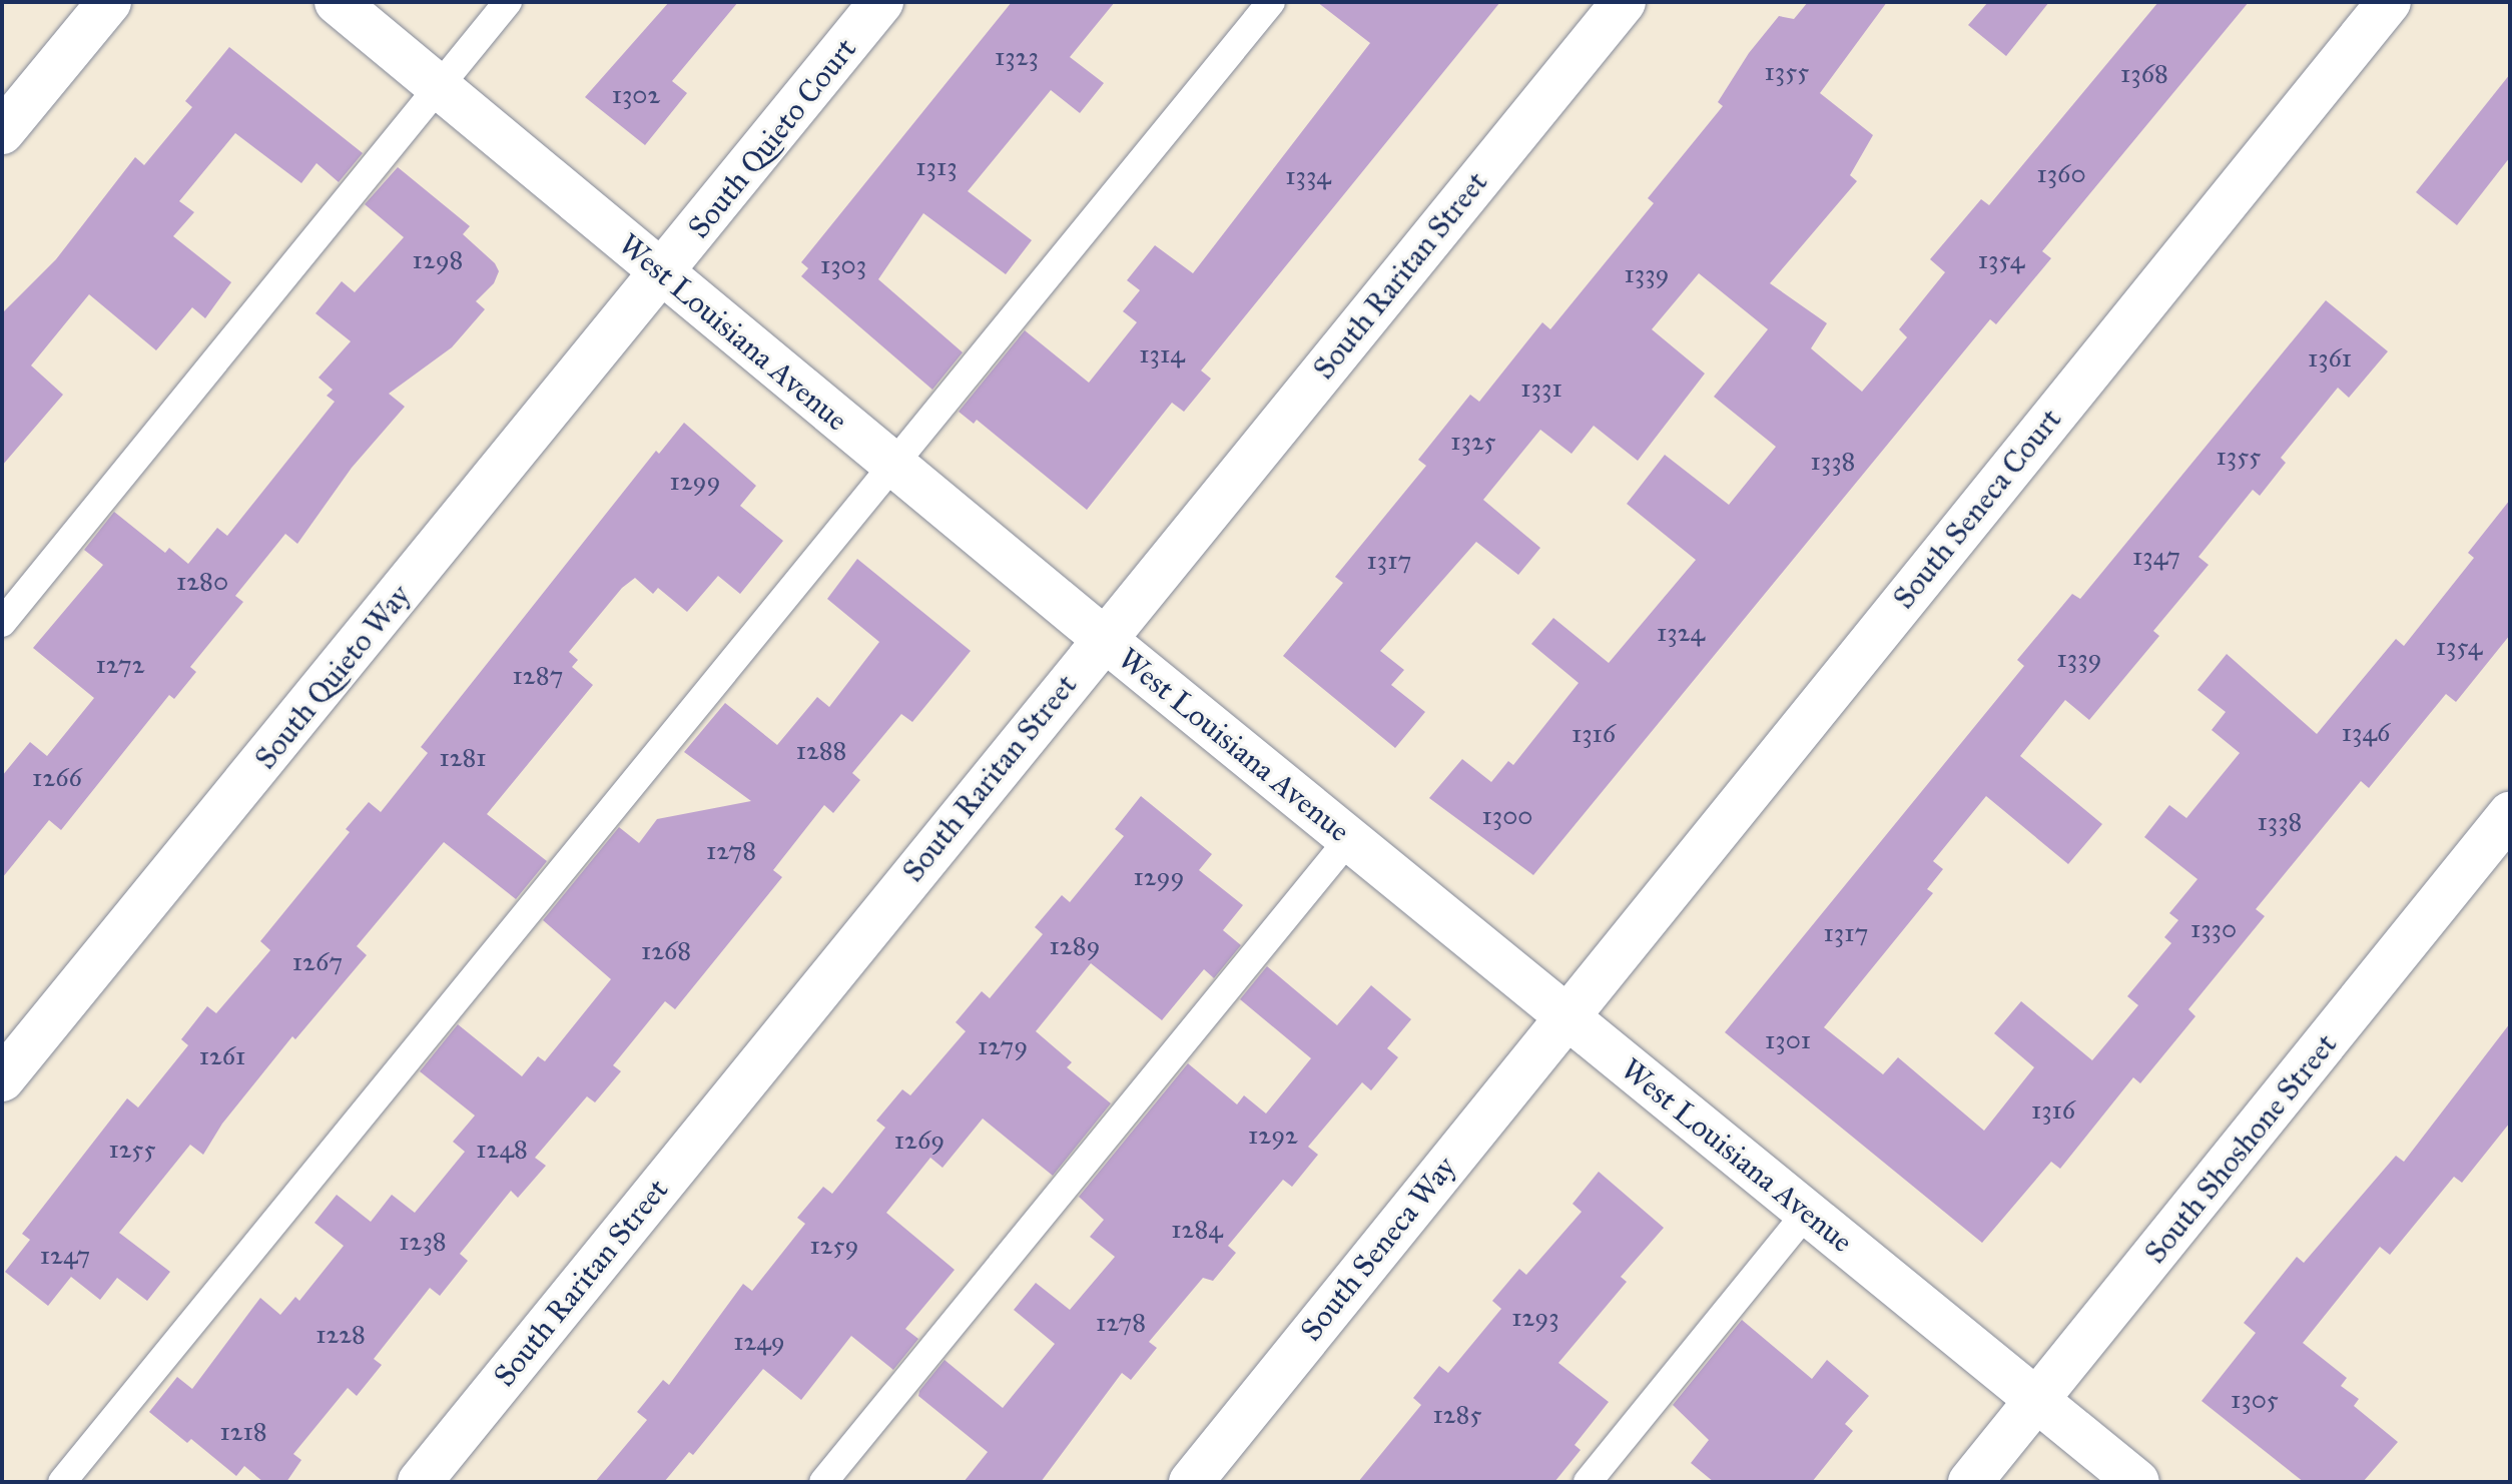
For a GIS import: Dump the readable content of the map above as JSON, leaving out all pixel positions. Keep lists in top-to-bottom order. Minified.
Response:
{"streets":{"street":["South Quieto Court","South Raritan Street","West Louisiana Avenue","South Seneca Court","South Quieto Way","South Shoshone Street","South Seneca Way"]},"crossings":[["South Quieto Court","West Louisiana Avenue"],["South Quieto Court","South Quieto Way"],["South Raritan Street","West Louisiana Avenue"],["West Louisiana Avenue","South Seneca Court"],["West Louisiana Avenue","South Quieto Way"],["West Louisiana Avenue","South Shoshone Street"],["West Louisiana Avenue","South Seneca Way"],["South Seneca Court","South Seneca Way"]],"house_numbers":["1323","1355","1368","1302","1313","1360","1334","1298","1354","1303","1339","1314","1361","1331","1325","1355","1338","1299","1347","1317","1280","1324","1354","1339","1272","1287","1346","1316","1288","1281","1266","1300","1338","1278","1299","1330","1317","1289","1268","1267","1301","1279","1261","1316","1292","1269","1255","1248","1284","1238","1259","1247","1293","1278","1228","1249","1305","1285","1218"]}
